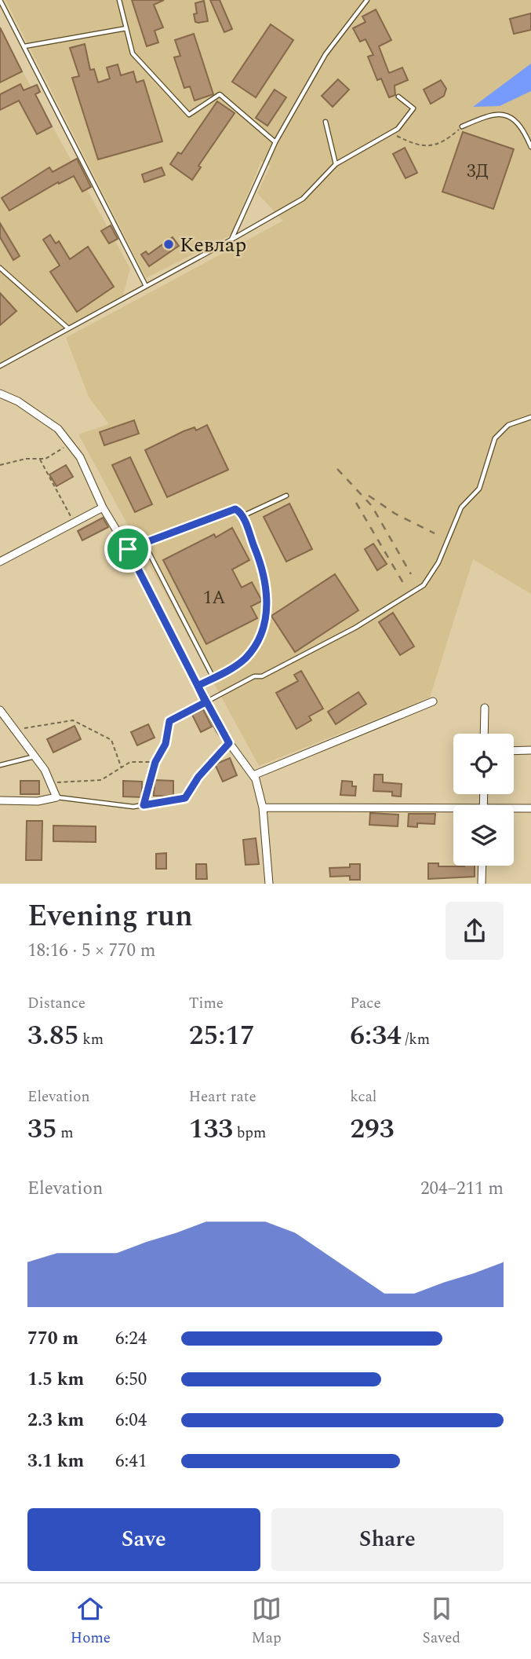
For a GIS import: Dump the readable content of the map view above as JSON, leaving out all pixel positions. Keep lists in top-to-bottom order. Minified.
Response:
{"places":["Кевлар"],"house_numbers":["3Д","1А"],"page":{"heading":["Evening run","18:16 · 5 × 770 m"],"stats":[["Distance","3.85 km"],["Time","25:17"],["Pace","6:34 /km"],["Elevation","35 m"],["Heart rate","133 bpm"],["kcal","293"]],"chart":["Elevation","204–211 m"],"list":[{"name":"770 m","note":"6:24"},{"name":"1.5 km","note":"6:50"},{"name":"2.3 km","note":"6:04"},{"name":"3.1 km","note":"6:41"}],"buttons":["Save","Share"],"tabs":["Home","Map","Saved"]}}
